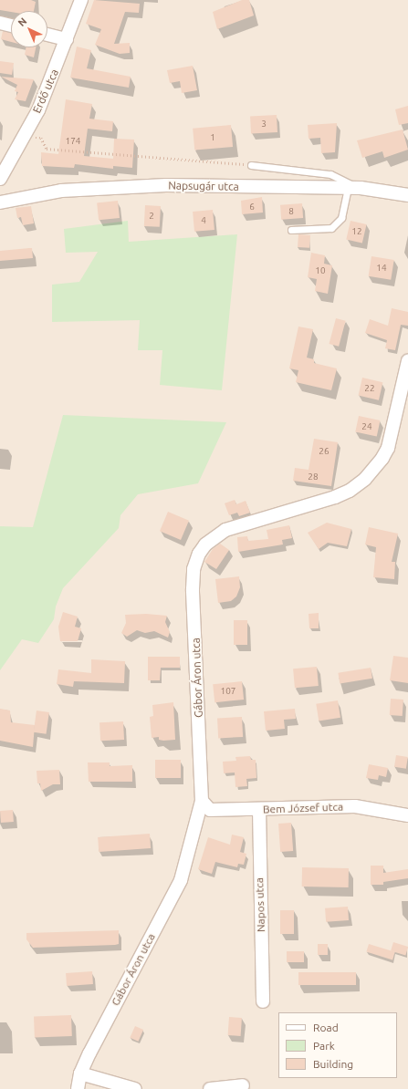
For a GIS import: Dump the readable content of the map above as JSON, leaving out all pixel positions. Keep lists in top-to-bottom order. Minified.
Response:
{"streets":{"street":["Erdő utca","Napsugár utca","Gábor Áron utca","Bem József utca","Napos utca"]},"crossings":[["Gábor Áron utca","Bem József utca"],["Bem József utca","Napos utca"]],"house_numbers":["3","1","174","6","8","2","4","12","14","10","22","24","26","28","107"],"legend":["Road","Park","Building"],"north":"top left"}
